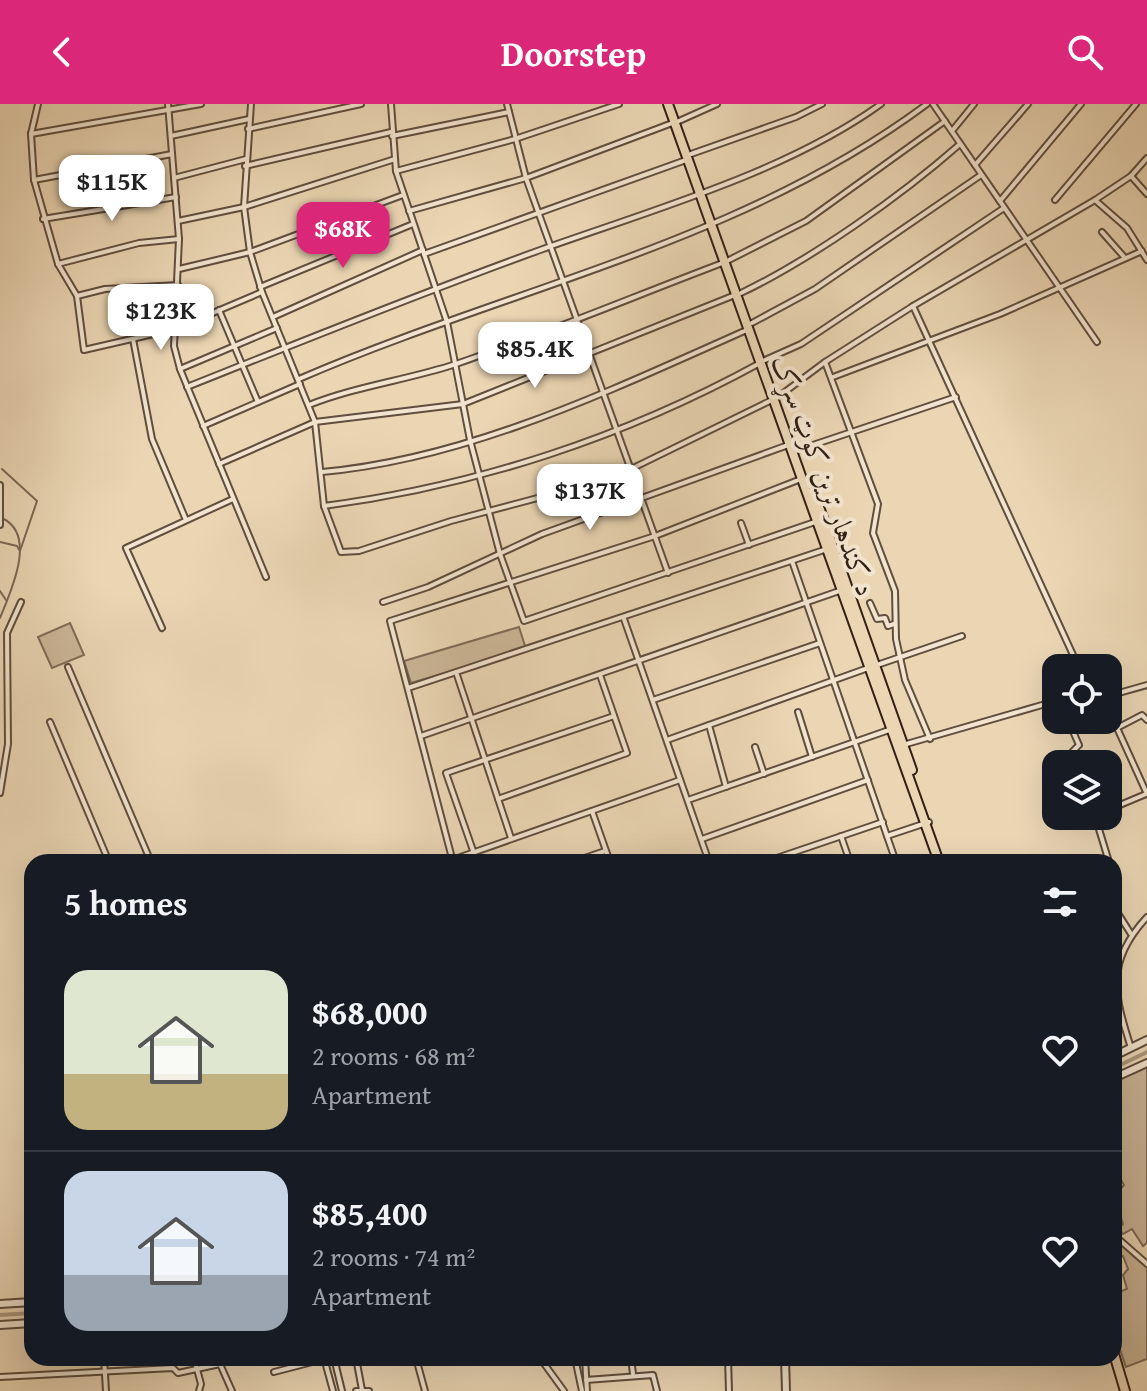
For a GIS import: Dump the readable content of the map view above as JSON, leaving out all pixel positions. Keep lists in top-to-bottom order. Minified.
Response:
{"streets":{"main road":["د کندهار ترين کوټ سړک"]},"page":{"header":"Doorstep","price":["$115K","$68K","$123K","$85.4K","$137K"],"heading":"5 homes","list":[{"name":"$68,000","note":"2 rooms · 68 m² · Apartment"},{"name":"$85,400","note":"2 rooms · 74 m² · Apartment"}]}}
